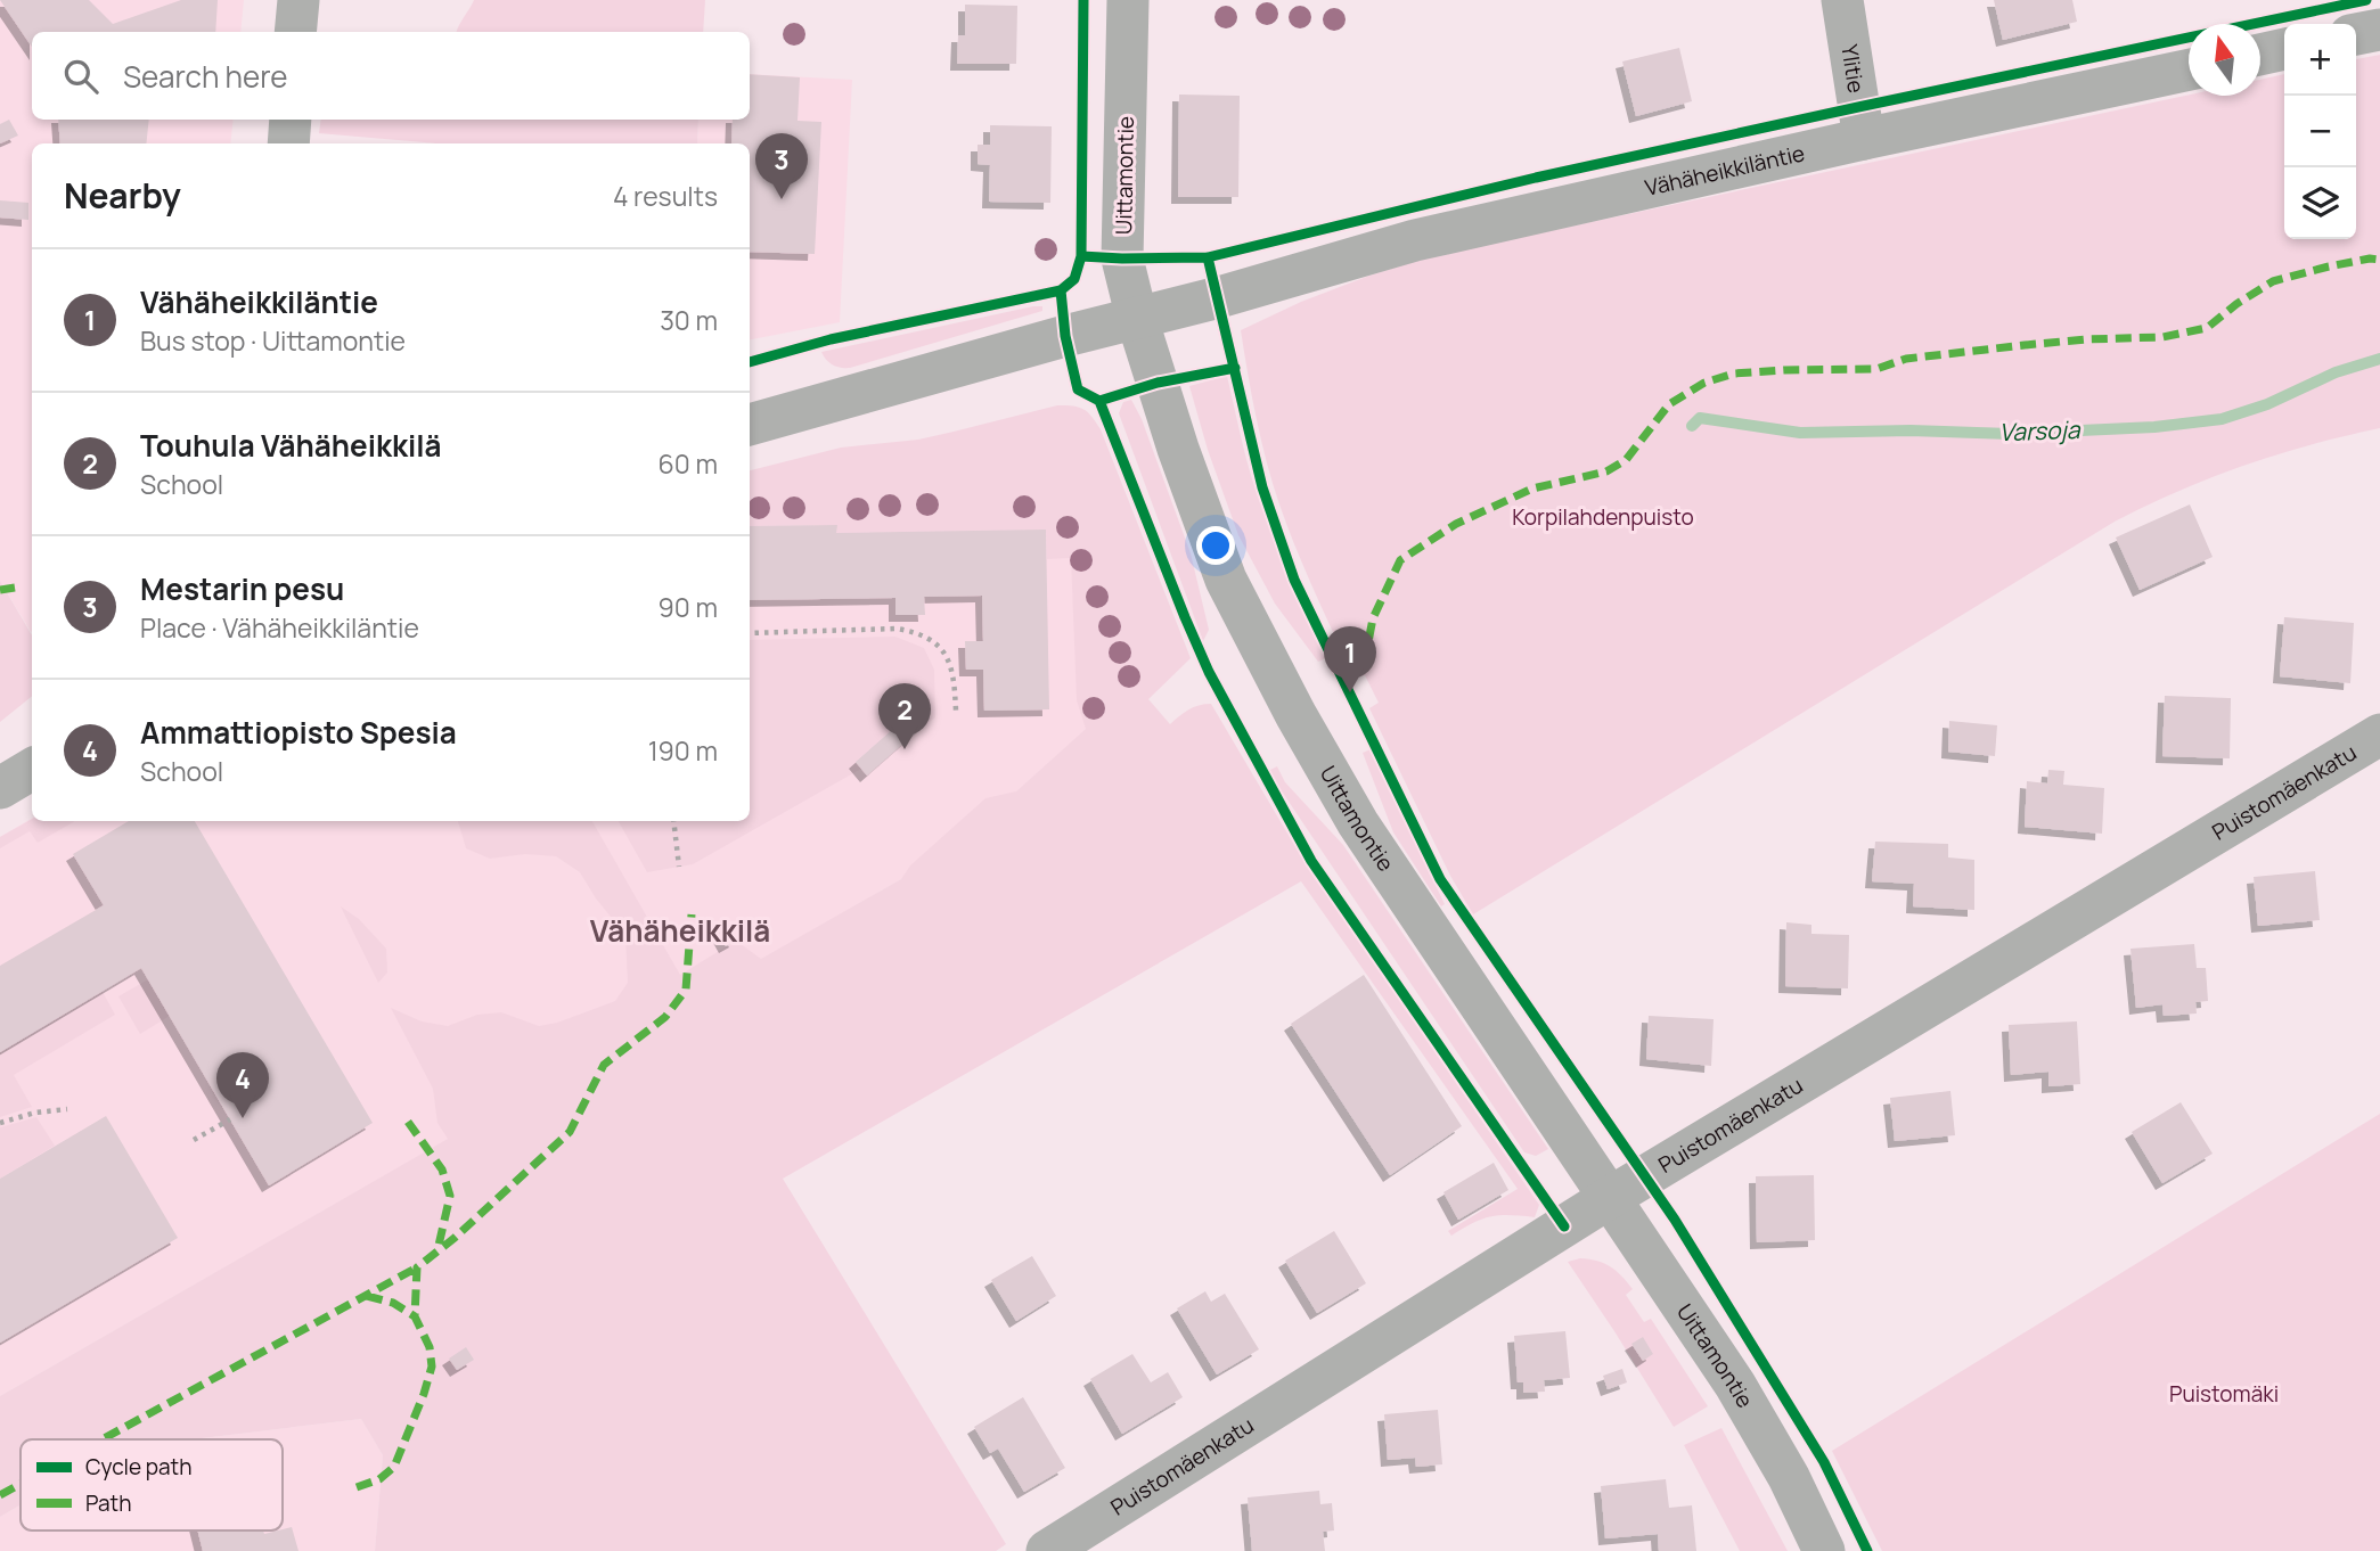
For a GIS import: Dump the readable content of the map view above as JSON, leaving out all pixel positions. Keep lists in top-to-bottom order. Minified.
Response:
{"streets":{"street":["Ylitie","Vähäheikkiläntie","Uittamontie","Puistomäenkatu"]},"crossings":[["Ylitie","Vähäheikkiläntie"],["Vähäheikkiläntie","Uittamontie"],["Uittamontie","Puistomäenkatu"]],"districts":["Vähäheikkilä"],"water":["Varsoja"],"parks":["Korpilahdenpuisto","Puistomäki"],"legend":["Cycle path","Path"],"north":"top","page":{"map_buttons":["+","−"],"search":"Search here","pins":["3","1","2","4"],"heading":["Nearby","4 results"],"list":[{"mark":"1","name":"Vähäheikkiläntie","note":"Bus stop · Uittamontie","value":"30 m"},{"mark":"2","name":"Touhula Vähäheikkilä","note":"School","value":"60 m"},{"mark":"3","name":"Mestarin pesu","note":"Place · Vähäheikkiläntie","value":"90 m"},{"mark":"4","name":"Ammattiopisto Spesia","note":"School","value":"190 m"}]}}
